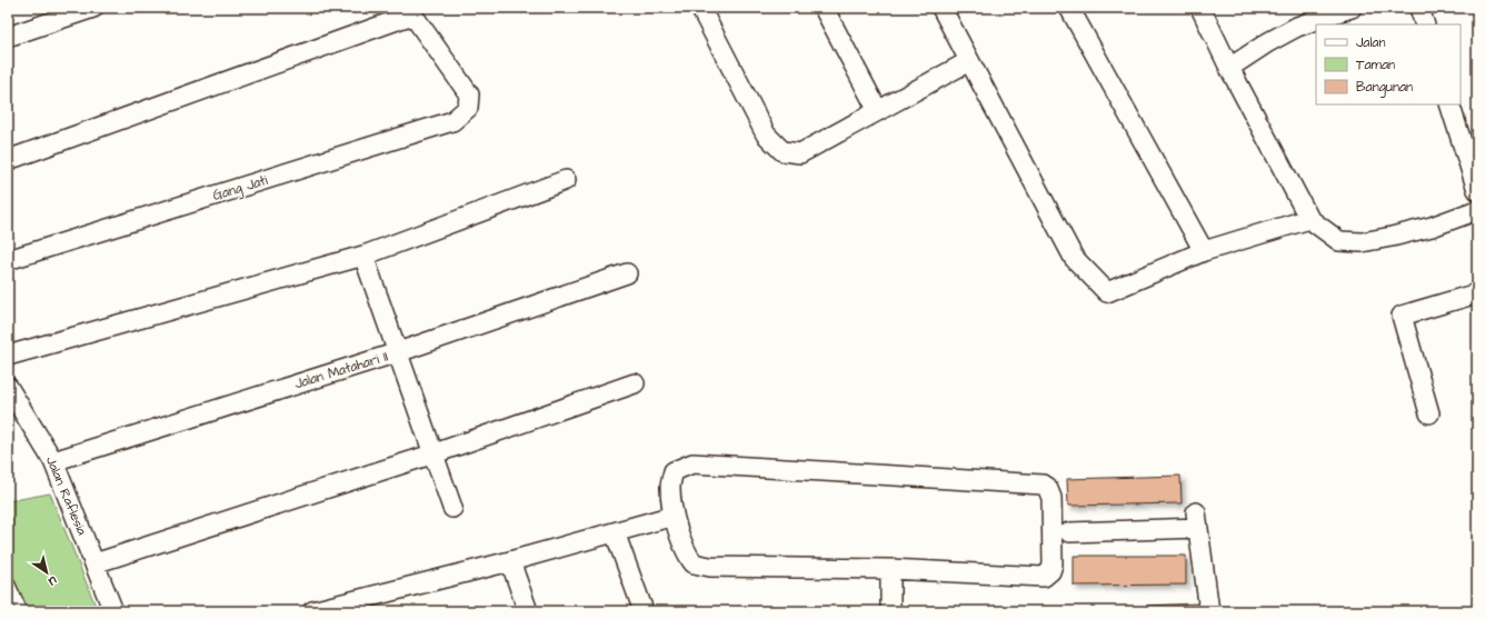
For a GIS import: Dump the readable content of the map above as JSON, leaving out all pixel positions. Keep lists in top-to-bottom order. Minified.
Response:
{"streets":{"street":["Gang Jati","Jalan Matahari II","Jalan Raflesia"]},"crossings":[["Jalan Matahari II","Jalan Raflesia"]],"legend":["Jalan","Taman","Bangunan"],"north":"bottom right"}
